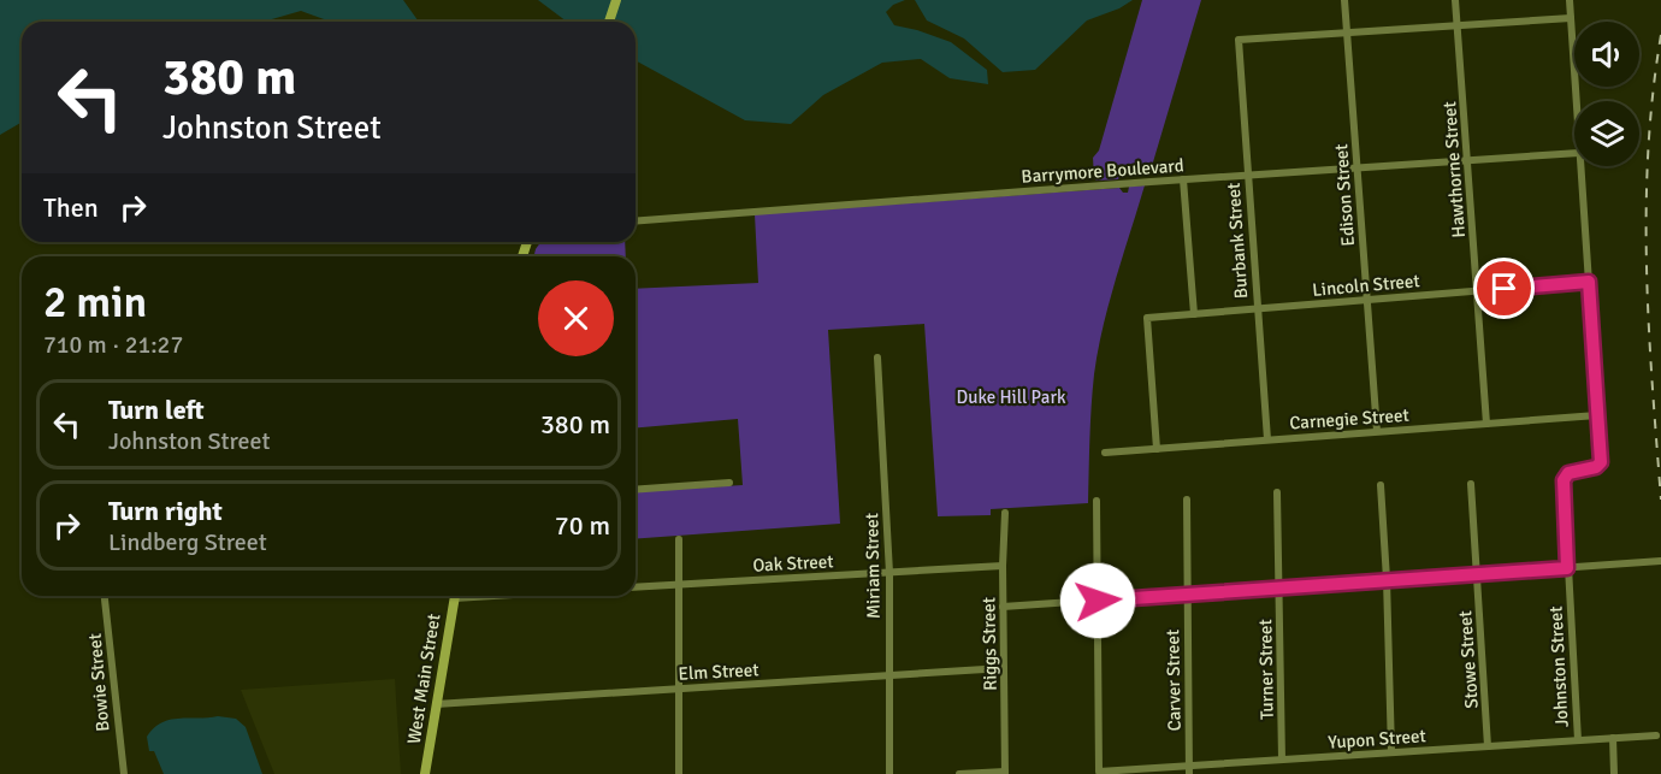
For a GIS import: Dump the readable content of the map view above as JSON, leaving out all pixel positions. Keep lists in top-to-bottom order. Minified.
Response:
{"streets":{"main road":["West Main Street"],"street":["Hawthorne Street","Barrymore Boulevard","Edison Street","Burbank Street","Lincoln Street","Carnegie Street","Oak Street","Miriam Street","Riggs Street","Stowe Street","Johnston Street","Turner Street","Elm Street","Carver Street","Bowie Street","Yupon Street"]},"crossings":[["Hawthorne Street","Barrymore Boulevard"],["Hawthorne Street","Lincoln Street"],["Hawthorne Street","Carnegie Street"],["Barrymore Boulevard","Edison Street"],["Barrymore Boulevard","Burbank Street"],["Edison Street","Burbank Street"],["Edison Street","Lincoln Street"],["Edison Street","Carnegie Street"],["Burbank Street","Lincoln Street"],["Burbank Street","Carnegie Street"],["Lincoln Street","Carnegie Street"],["Carnegie Street","Johnston Street"],["Oak Street","Miriam Street"],["Oak Street","Riggs Street"],["Miriam Street","Elm Street"],["Riggs Street","Elm Street"],["Stowe Street","Yupon Street"],["Johnston Street","Yupon Street"],["Turner Street","Yupon Street"],["Elm Street","West Main Street"],["Carver Street","Yupon Street"]],"parks":["Duke Hill Park"],"page":{"turn":["380 m","Johnston Street"],"then":"Then","heading":["2 min","710 m · 21:27"],"list":[{"name":"Turn left","note":"Johnston Street","value":"380 m"},{"name":"Turn right","note":"Lindberg Street","value":"70 m"}]}}
